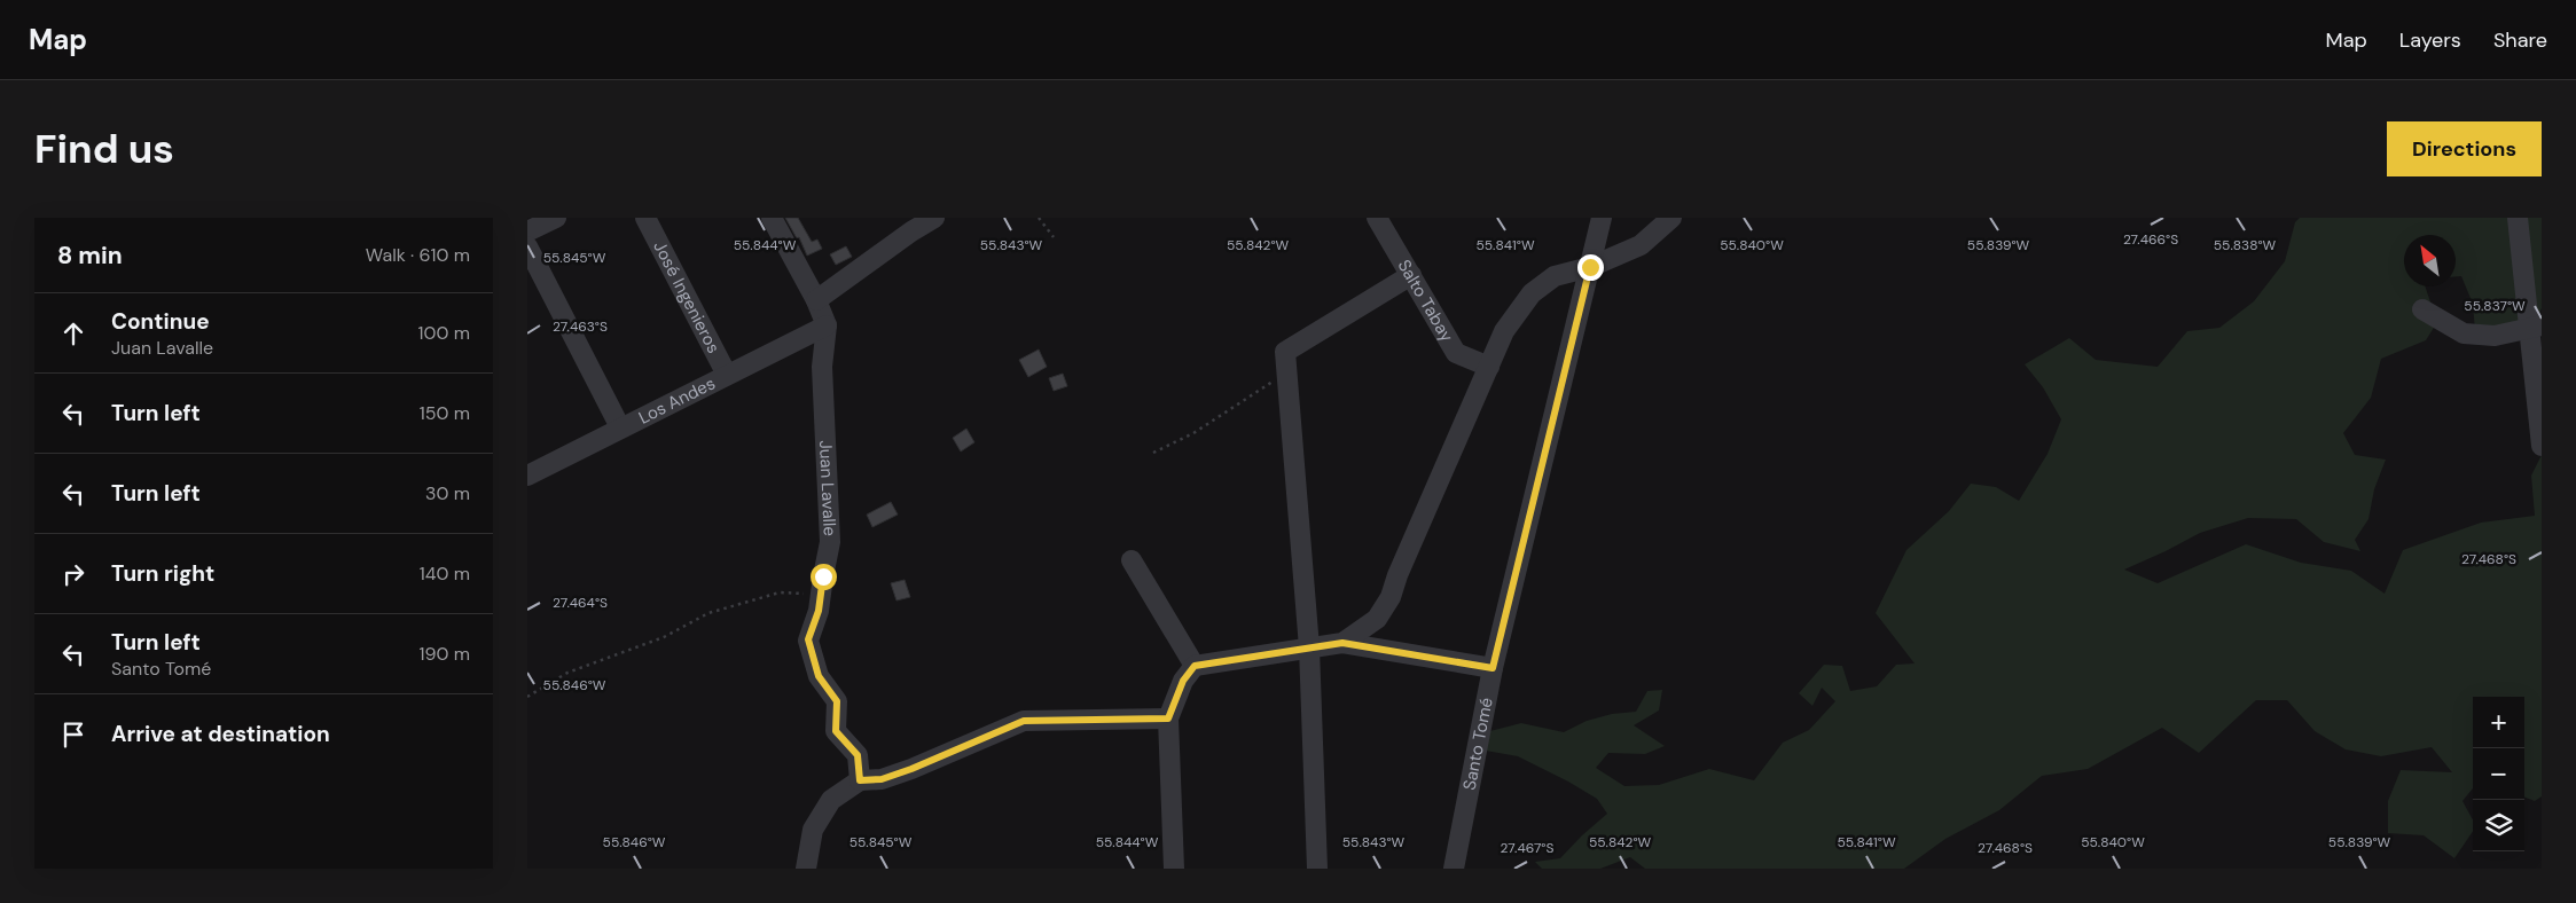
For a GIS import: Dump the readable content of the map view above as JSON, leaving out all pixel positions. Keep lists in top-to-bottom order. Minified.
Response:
{"streets":{"street":["José Ingenieros","Salto Tabay","Los Andes","Juan Lavalle","Santo Tomé"]},"crossings":[["José Ingenieros","Los Andes"],["Los Andes","Juan Lavalle"]],"north":"top left","page":{"header":"Map","nav":["Map","Layers","Share"],"buttons":"Directions","title":"Find us","heading":["8 min","Walk · 610 m"],"list":[["Continue","Juan Lavalle","100 m"],["Turn left","150 m"],["Turn left","30 m"],["Turn right","140 m"],["Turn left","Santo Tomé","190 m"],"Arrive at destination"],"map_buttons":["+","−"]},"coordinates":["27.466°S","55.840°W","55.839°W","55.838°W","55.844°W","55.843°W","55.842°W","55.841°W","55.845°W","55.837°W","27.463°S","27.468°S","27.464°S","55.846°W","27.467°S"]}
